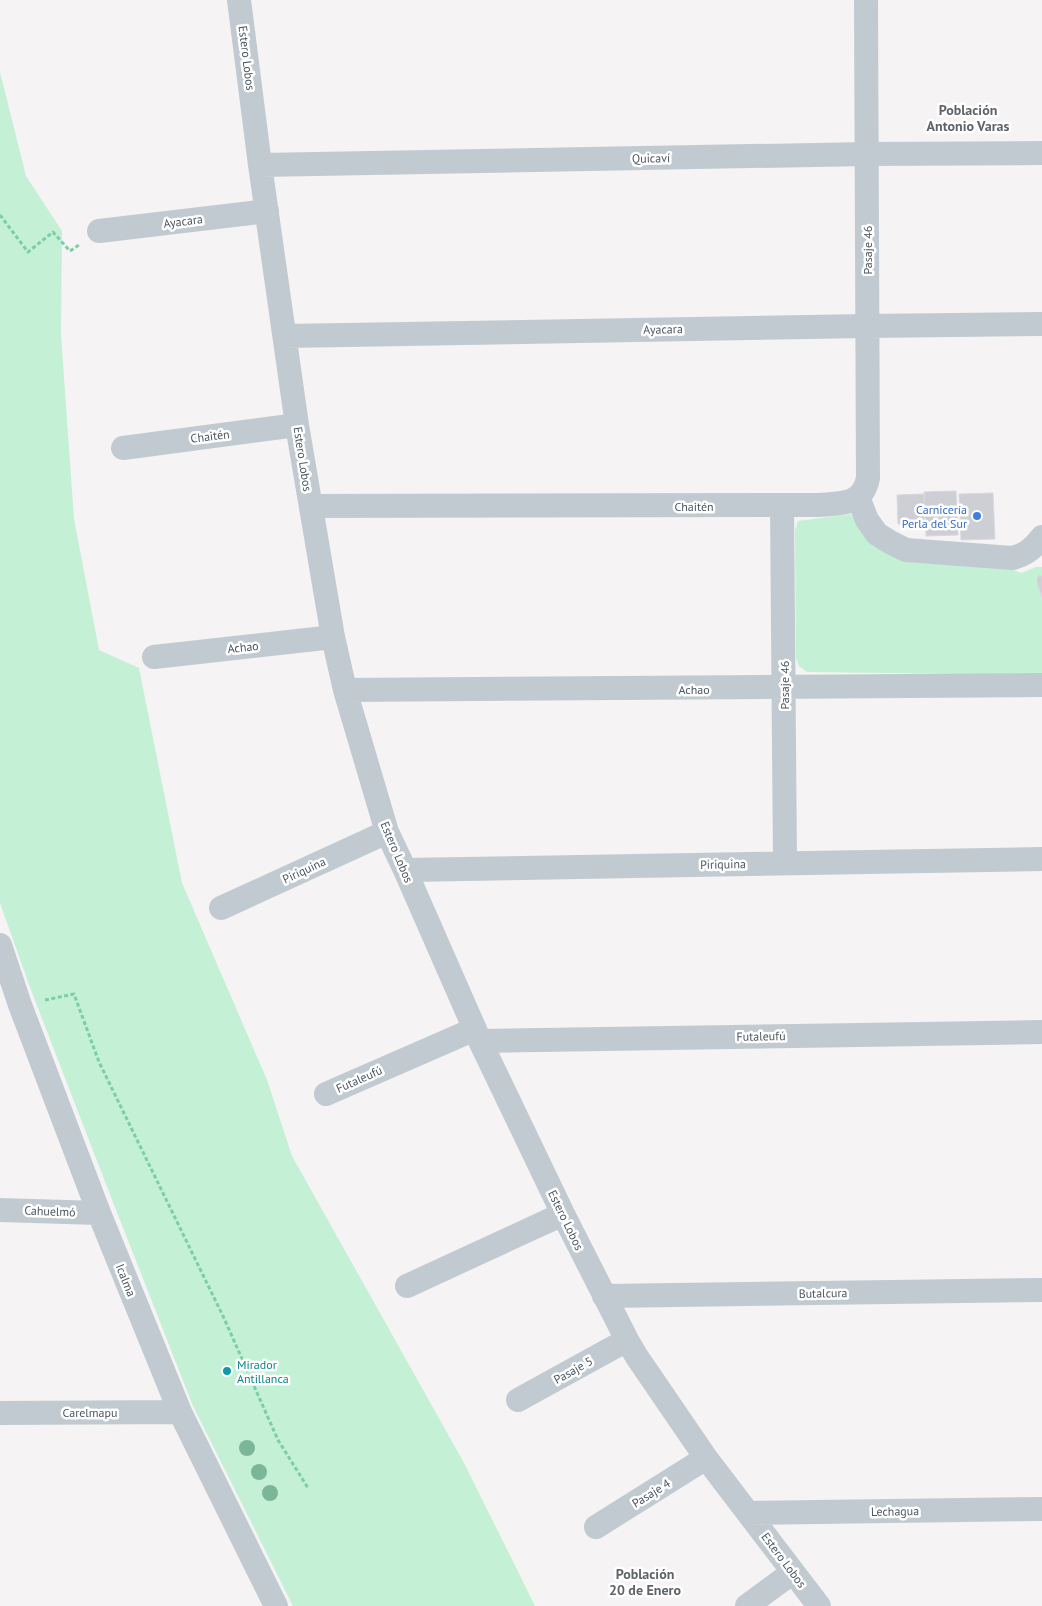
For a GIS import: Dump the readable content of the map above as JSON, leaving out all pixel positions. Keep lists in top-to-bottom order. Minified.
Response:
{"streets":{"street":["Estero Lobos","Quicaví","Ayacara","Pasaje 46","Chaitén","Achao","Piriquina","Futaleufú","Cahuelmó","Icalma","Butalcura","Pasaje 5","Carelmapu","Pasaje 4","Lechagua"]},"crossings":[["Estero Lobos","Quicaví"],["Estero Lobos","Ayacara"],["Estero Lobos","Chaitén"],["Estero Lobos","Achao"],["Estero Lobos","Piriquina"],["Estero Lobos","Futaleufú"],["Estero Lobos","Butalcura"],["Estero Lobos","Pasaje 5"],["Estero Lobos","Pasaje 4"],["Estero Lobos","Lechagua"],["Quicaví","Pasaje 46"],["Ayacara","Pasaje 46"],["Pasaje 46","Chaitén"],["Pasaje 46","Achao"],["Pasaje 46","Piriquina"],["Cahuelmó","Icalma"],["Icalma","Carelmapu"]],"districts":["Población Antonio Varas","Población 20 de Enero"],"places":["Carnicería Perla del Sur","Mirador Antillanca"]}
